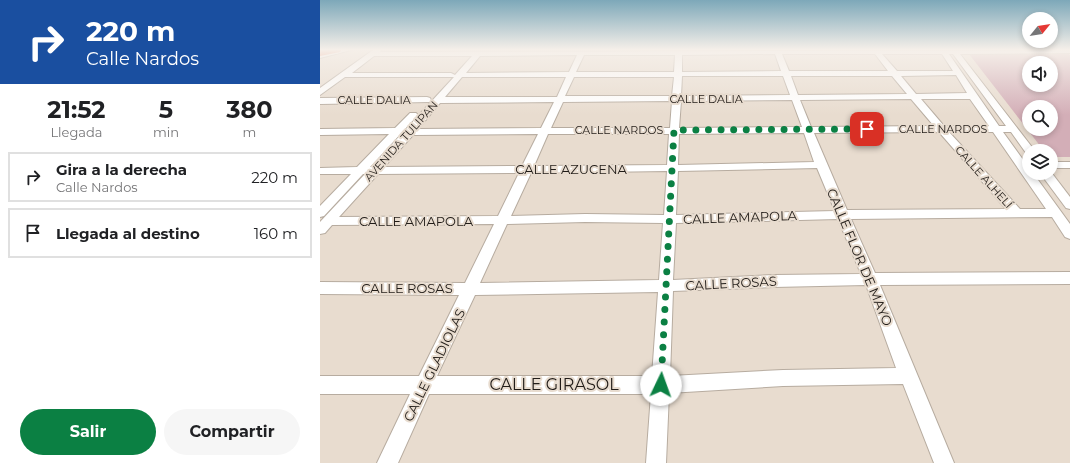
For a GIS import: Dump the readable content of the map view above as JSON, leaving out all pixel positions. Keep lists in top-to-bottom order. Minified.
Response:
{"streets":{"street":["CALLE DALIA","CALLE NARDOS","AVENIDA TULIPAN","CALLE AZUCENA","CALLE ALHELÍ","CALLE AMAPOLA","CALLE FLOR DE MAYO","CALLE ROSAS","CALLE GLADIOLAS","CALLE GIRASOL"]},"crossings":[["CALLE DALIA","AVENIDA TULIPAN"],["CALLE DALIA","CALLE ALHELÍ"],["CALLE DALIA","CALLE FLOR DE MAYO"],["CALLE DALIA","CALLE GLADIOLAS"],["CALLE NARDOS","AVENIDA TULIPAN"],["CALLE NARDOS","CALLE ALHELÍ"],["CALLE NARDOS","CALLE FLOR DE MAYO"],["CALLE NARDOS","CALLE GLADIOLAS"],["AVENIDA TULIPAN","CALLE AZUCENA"],["AVENIDA TULIPAN","CALLE AMAPOLA"],["CALLE AZUCENA","CALLE FLOR DE MAYO"],["CALLE AZUCENA","CALLE GLADIOLAS"],["CALLE ALHELÍ","CALLE AMAPOLA"],["CALLE AMAPOLA","CALLE FLOR DE MAYO"],["CALLE AMAPOLA","CALLE GLADIOLAS"],["CALLE FLOR DE MAYO","CALLE ROSAS"],["CALLE FLOR DE MAYO","CALLE GIRASOL"],["CALLE ROSAS","CALLE GLADIOLAS"],["CALLE GLADIOLAS","CALLE GIRASOL"]],"north":"top right","page":{"turn":["220 m","Calle Nardos"],"eta":["21:52","Llegada","5","min","380","m"],"list":[{"name":"Gira a la derecha","note":"Calle Nardos","value":"220 m"},{"name":"Llegada al destino","value":"160 m"}],"buttons":["Salir","Compartir"]}}
